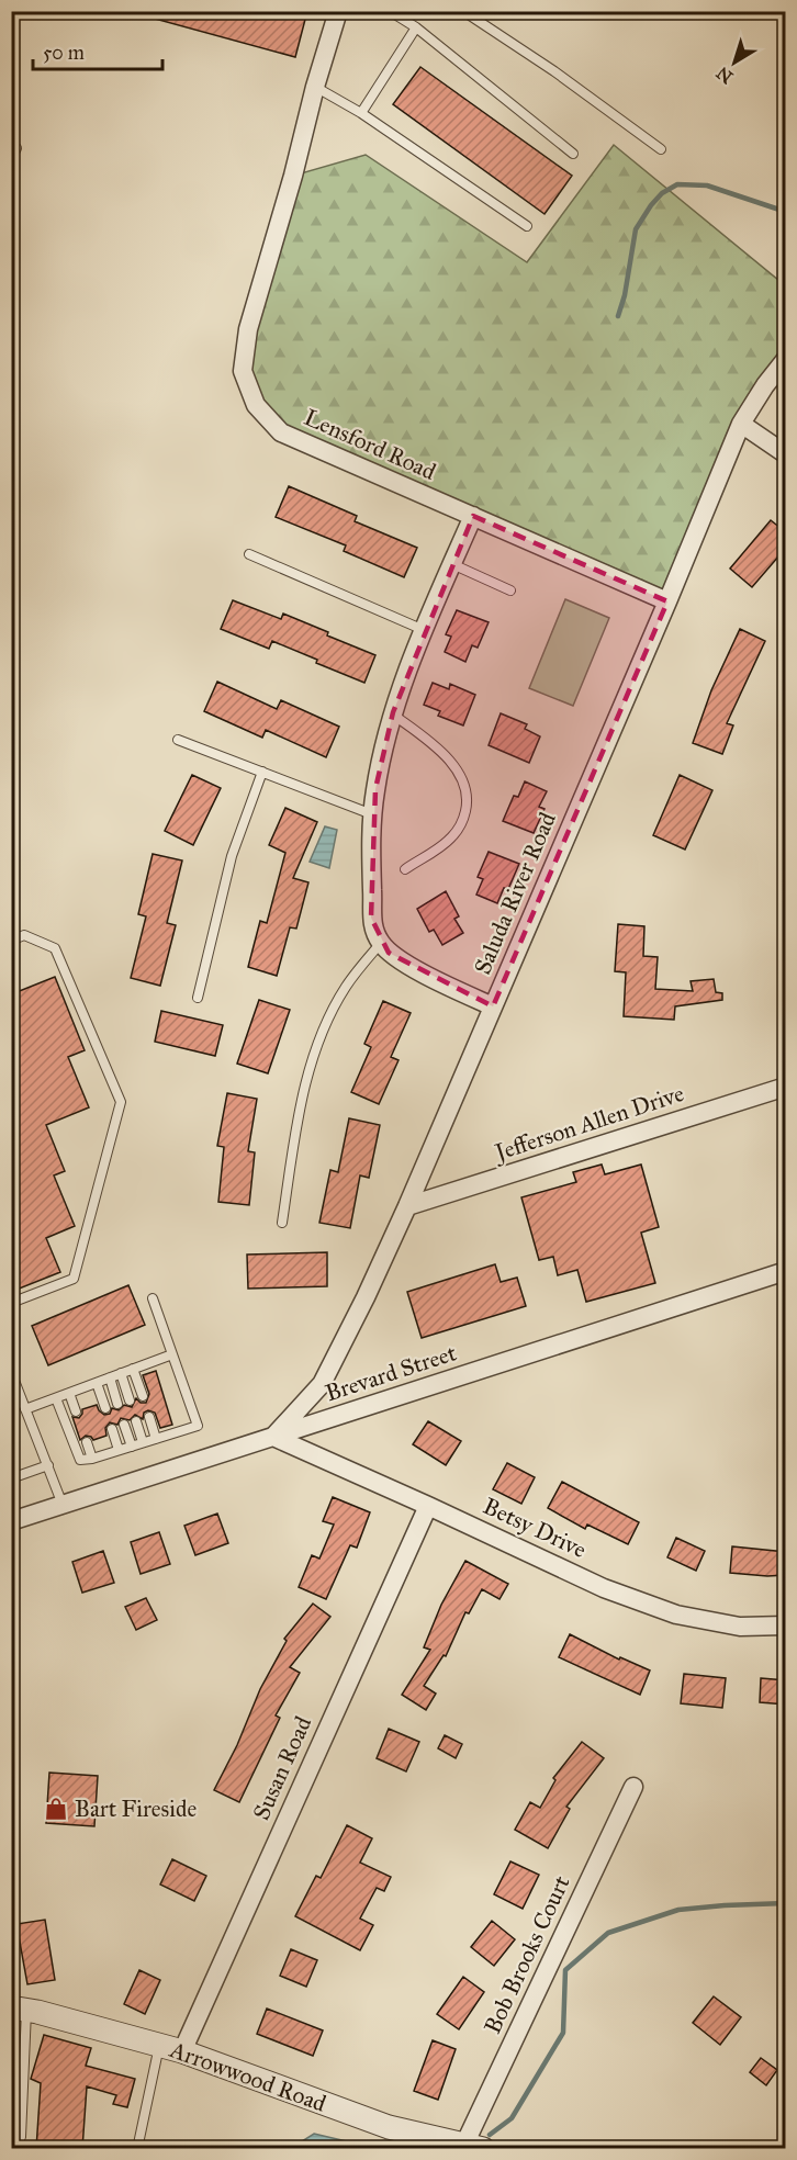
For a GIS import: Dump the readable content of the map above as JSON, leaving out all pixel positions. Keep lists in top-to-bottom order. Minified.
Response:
{"streets":{"street":["Lensford Road","Saluda River Road","Jefferson Allen Drive","Brevard Street","Betsy Drive","Susan Road","Bob Brooks Court","Arrowwood Road"]},"crossings":[["Lensford Road","Saluda River Road"],["Saluda River Road","Jefferson Allen Drive"],["Saluda River Road","Brevard Street"],["Saluda River Road","Betsy Drive"],["Brevard Street","Betsy Drive"],["Betsy Drive","Susan Road"],["Susan Road","Arrowwood Road"],["Bob Brooks Court","Arrowwood Road"]],"places":{"shop":["Bart Fireside"]},"scale_bar":"50 m","north":"bottom left"}
